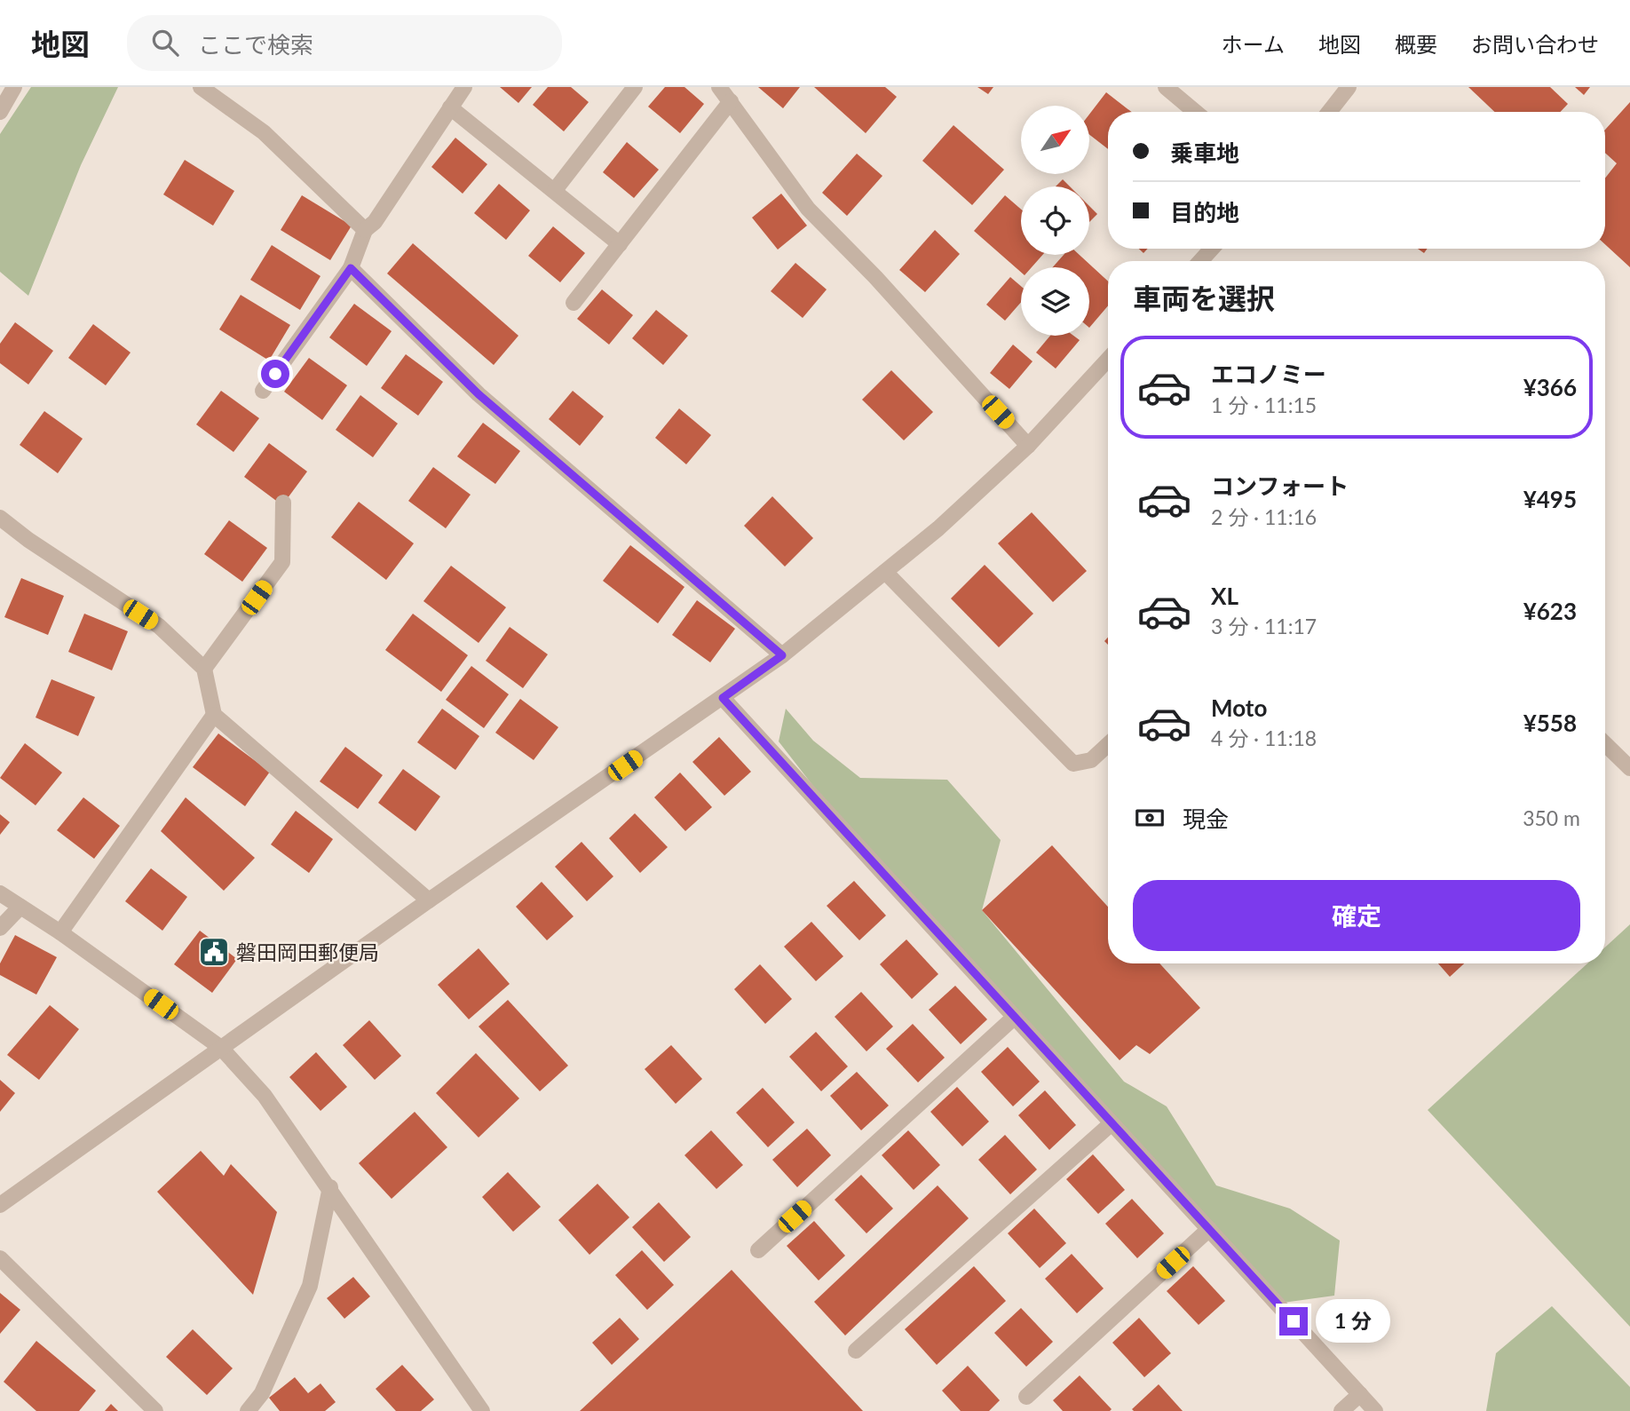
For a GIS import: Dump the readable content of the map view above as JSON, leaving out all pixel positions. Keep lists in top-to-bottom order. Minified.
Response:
{"places":{"public building":["磐田岡田郵便局"]},"north":"top right","page":{"header":"地図","search":"ここで検索","nav":["ホーム","地図","概要","お問い合わせ"],"banner":["乗車地","目的地"],"heading":"車両を選択","list":[{"name":"エコノミー","note":"1 分 · 11:15","value":"¥366"},{"name":"コンフォート","note":"2 分 · 11:16","value":"¥495"},{"name":"XL","note":"3 分 · 11:17","value":"¥623"},{"name":"Moto","note":"4 分 · 11:18","value":"¥558"}],"pay":["現金","350 m"],"buttons":"確定","bubble":"1 分"}}
